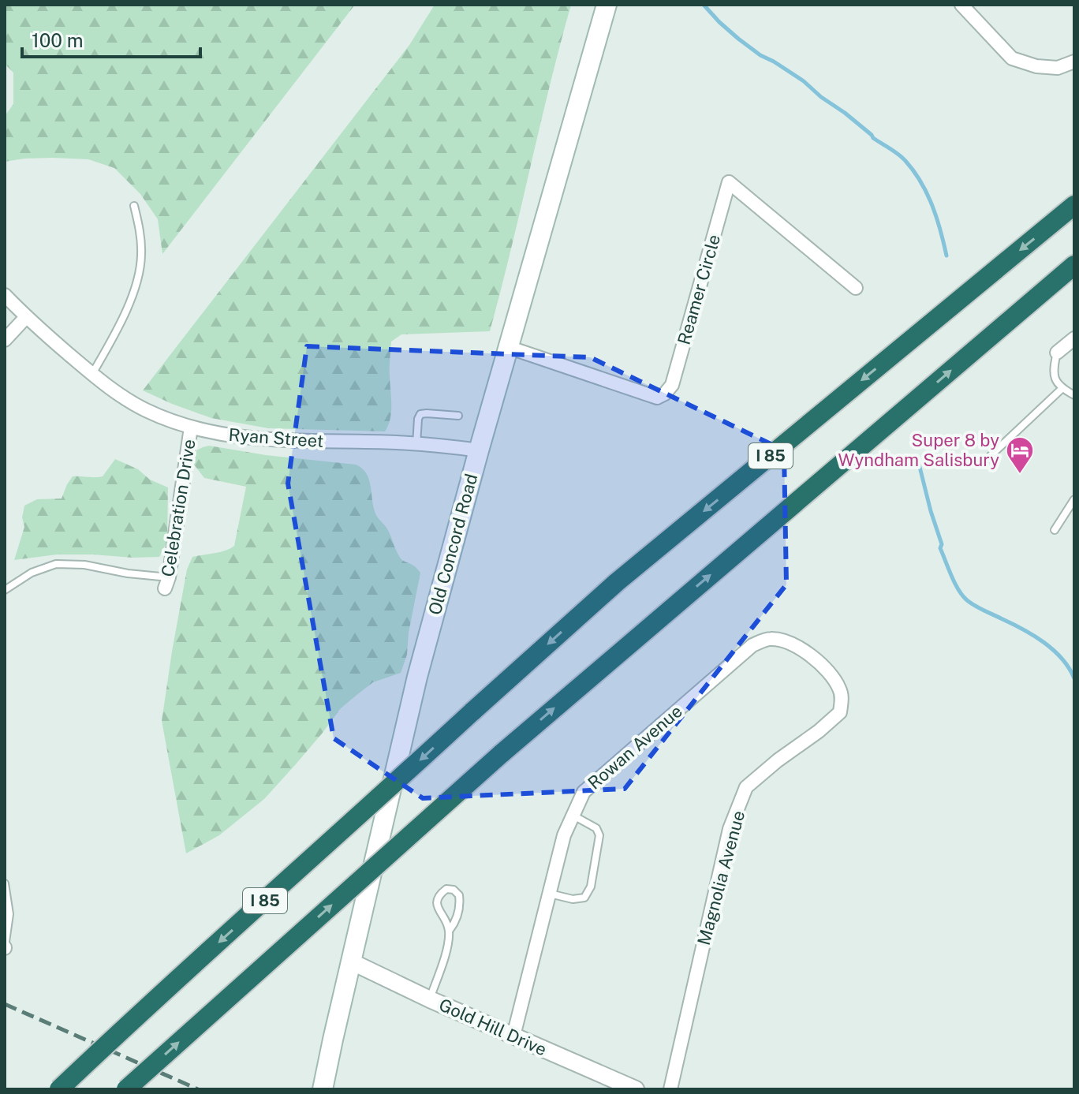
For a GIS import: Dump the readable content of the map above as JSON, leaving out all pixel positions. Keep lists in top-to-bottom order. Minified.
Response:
{"streets":{"highway":["I 85"],"main road":["Old Concord Road"],"street":["Reamer Circle","Ryan Street","Celebration Drive","Rowan Avenue","Magnolia Avenue","Gold Hill Drive"]},"crossings":[["Reamer Circle","Old Concord Road"],["Ryan Street","Celebration Drive"],["Ryan Street","Old Concord Road"],["Old Concord Road","Gold Hill Drive"],["Rowan Avenue","Magnolia Avenue"],["Rowan Avenue","Gold Hill Drive"]],"places":{"hotel":["Super 8 by Wyndham Salisbury"]},"scale_bar":"100 m"}
